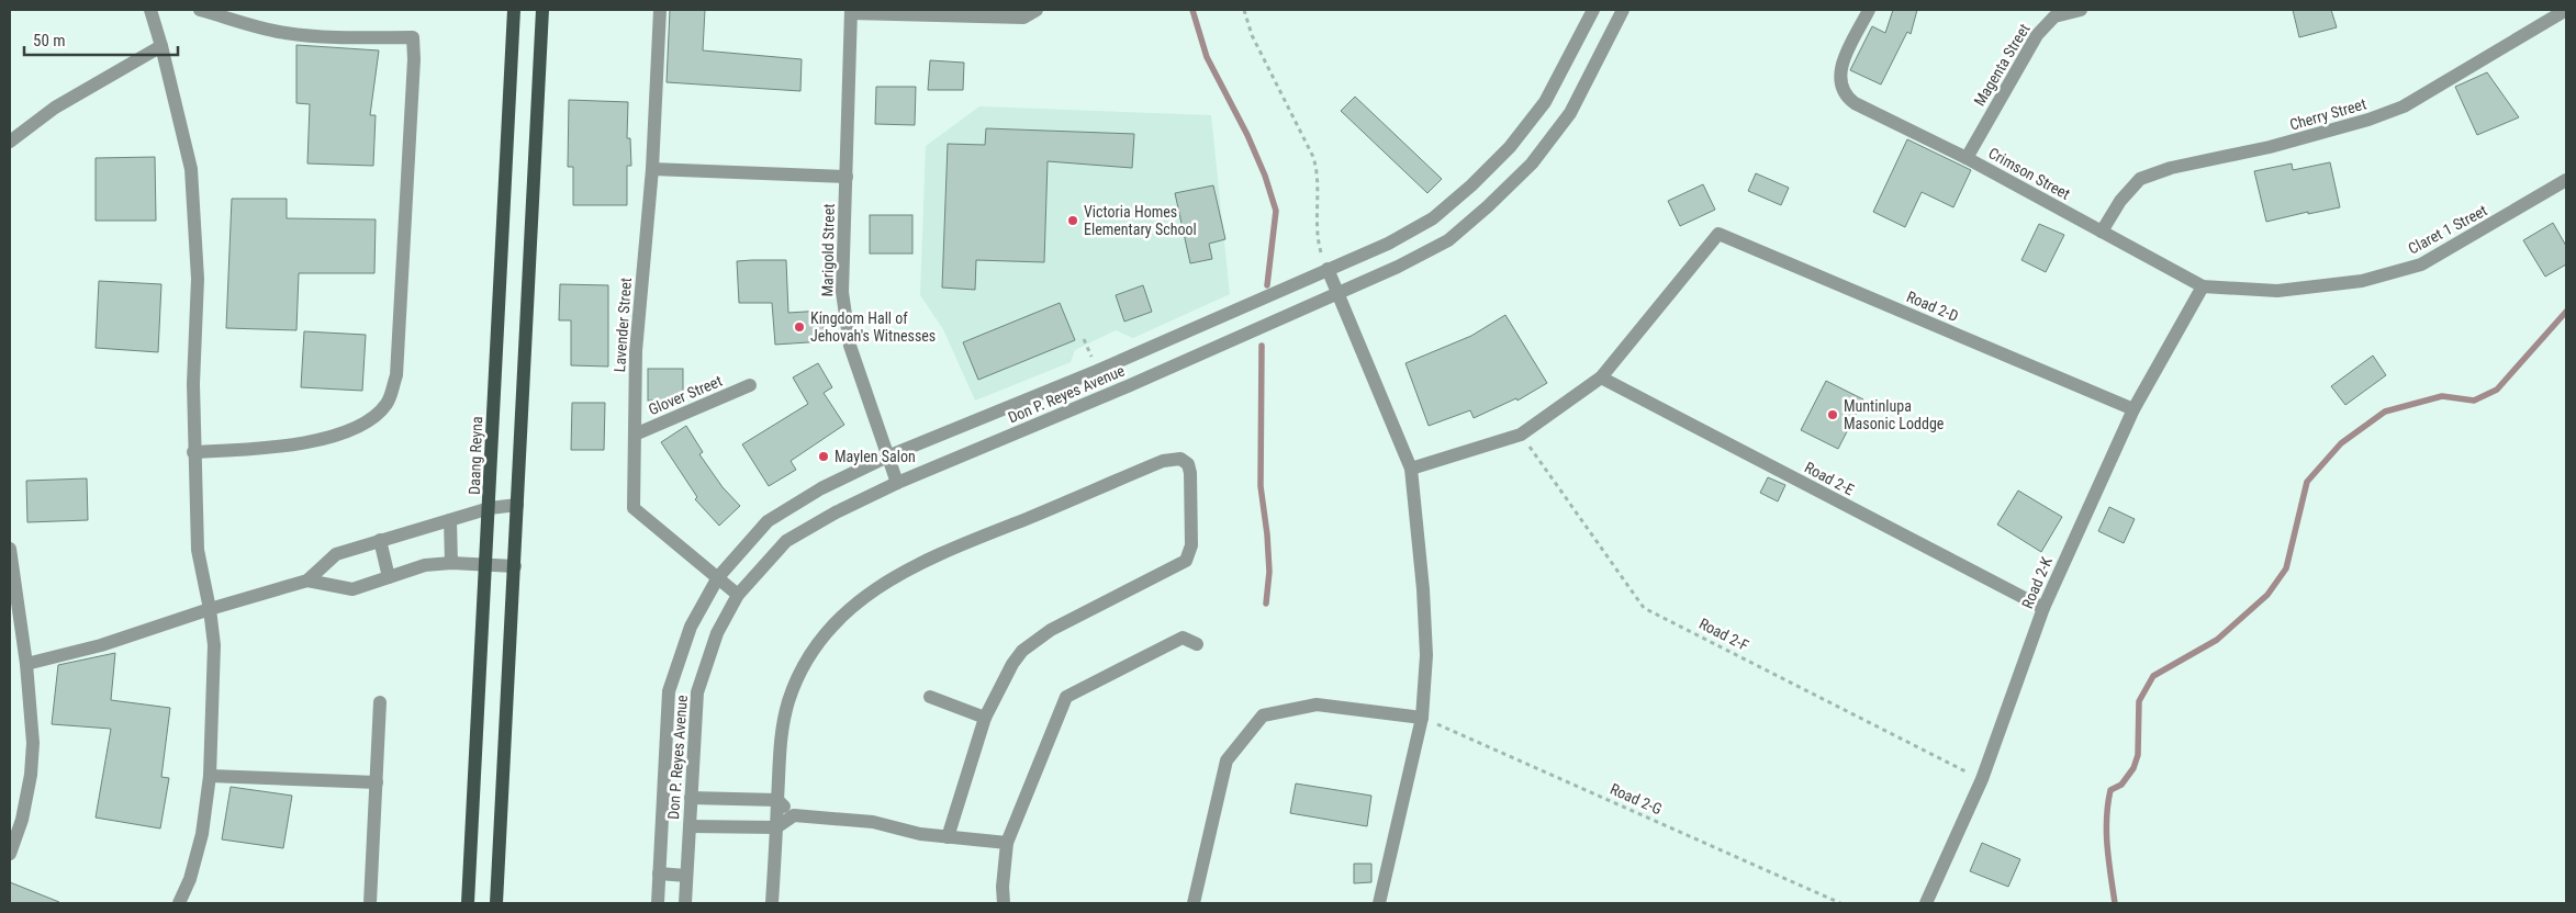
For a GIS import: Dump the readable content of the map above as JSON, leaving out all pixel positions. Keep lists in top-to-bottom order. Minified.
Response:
{"streets":{"main road":["Daang Reyna"],"street":["Magenta Street","Cherry Street","Crimson Street","Claret 1 Street","Marigold Street","Road 2-D","Lavender Street","Don P. Reyes Avenue","Glover Street","Road 2-E","Road 2-K"],"path":["Road 2-F","Road 2-G"]},"crossings":[["Magenta Street","Crimson Street"],["Cherry Street","Crimson Street"],["Crimson Street","Claret 1 Street"],["Crimson Street","Road 2-K"],["Claret 1 Street","Road 2-K"],["Marigold Street","Don P. Reyes Avenue"],["Road 2-D","Road 2-E"],["Road 2-D","Road 2-K"],["Lavender Street","Don P. Reyes Avenue"],["Lavender Street","Glover Street"],["Road 2-E","Road 2-K"],["Road 2-K","Road 2-F"]],"places":["Victoria Homes Elementary School","Kingdom Hall of Jehovah's Witnesses","Muntinlupa Masonic Loddge","Maylen Salon"],"scale_bar":"50 m"}
